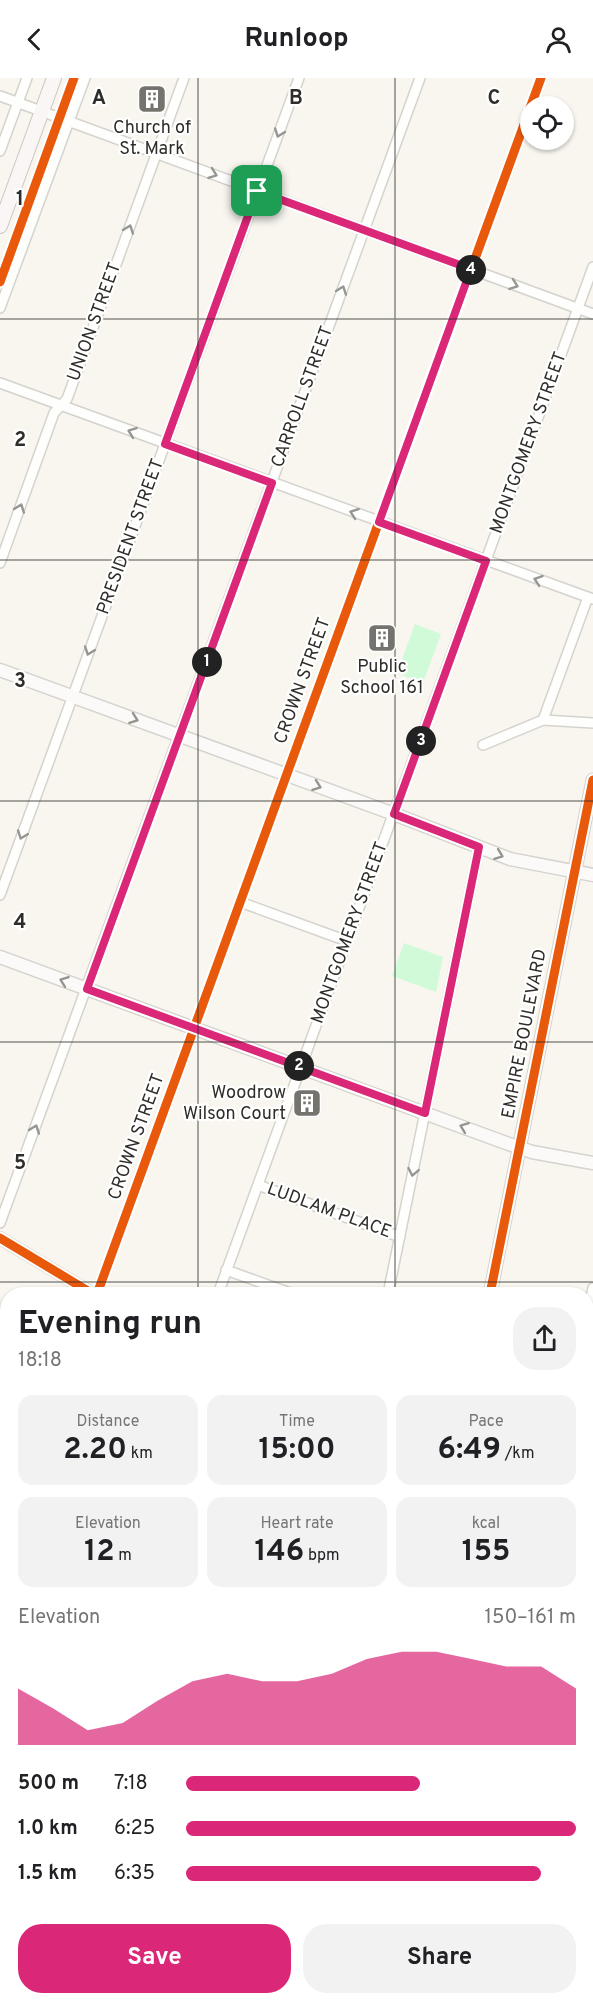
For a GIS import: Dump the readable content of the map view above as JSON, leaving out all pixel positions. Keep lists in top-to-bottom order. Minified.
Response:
{"streets":{"main road":["EMPIRE BOULEVARD"],"street":["UNION STREET","CARROLL STREET","MONTGOMERY STREET","PRESIDENT STREET","CROWN STREET","LUDLAM PLACE"]},"crossings":[["MONTGOMERY STREET","LUDLAM PLACE"]],"one_way":["UNION STREET","CARROLL STREET","PRESIDENT STREET"],"places":{"building":["Church of St. Mark","Public School 161","Woodrow Wilson Court"]},"page":{"header":"Runloop","pins":["4","1","3","2"],"heading":["Evening run","18:18"],"stats":[["Distance","2.20 km"],["Time","15:00"],["Pace","6:49 /km"],["Elevation","12 m"],["Heart rate","146 bpm"],["kcal","155"]],"chart":["Elevation","150–161 m"],"list":[{"name":"500 m","note":"7:18"},{"name":"1.0 km","note":"6:25"},{"name":"1.5 km","note":"6:35"}],"buttons":["Save","Share"]},"grid":{"columns":["A","B","C"],"rows":["1","2","3","4","5"]}}
